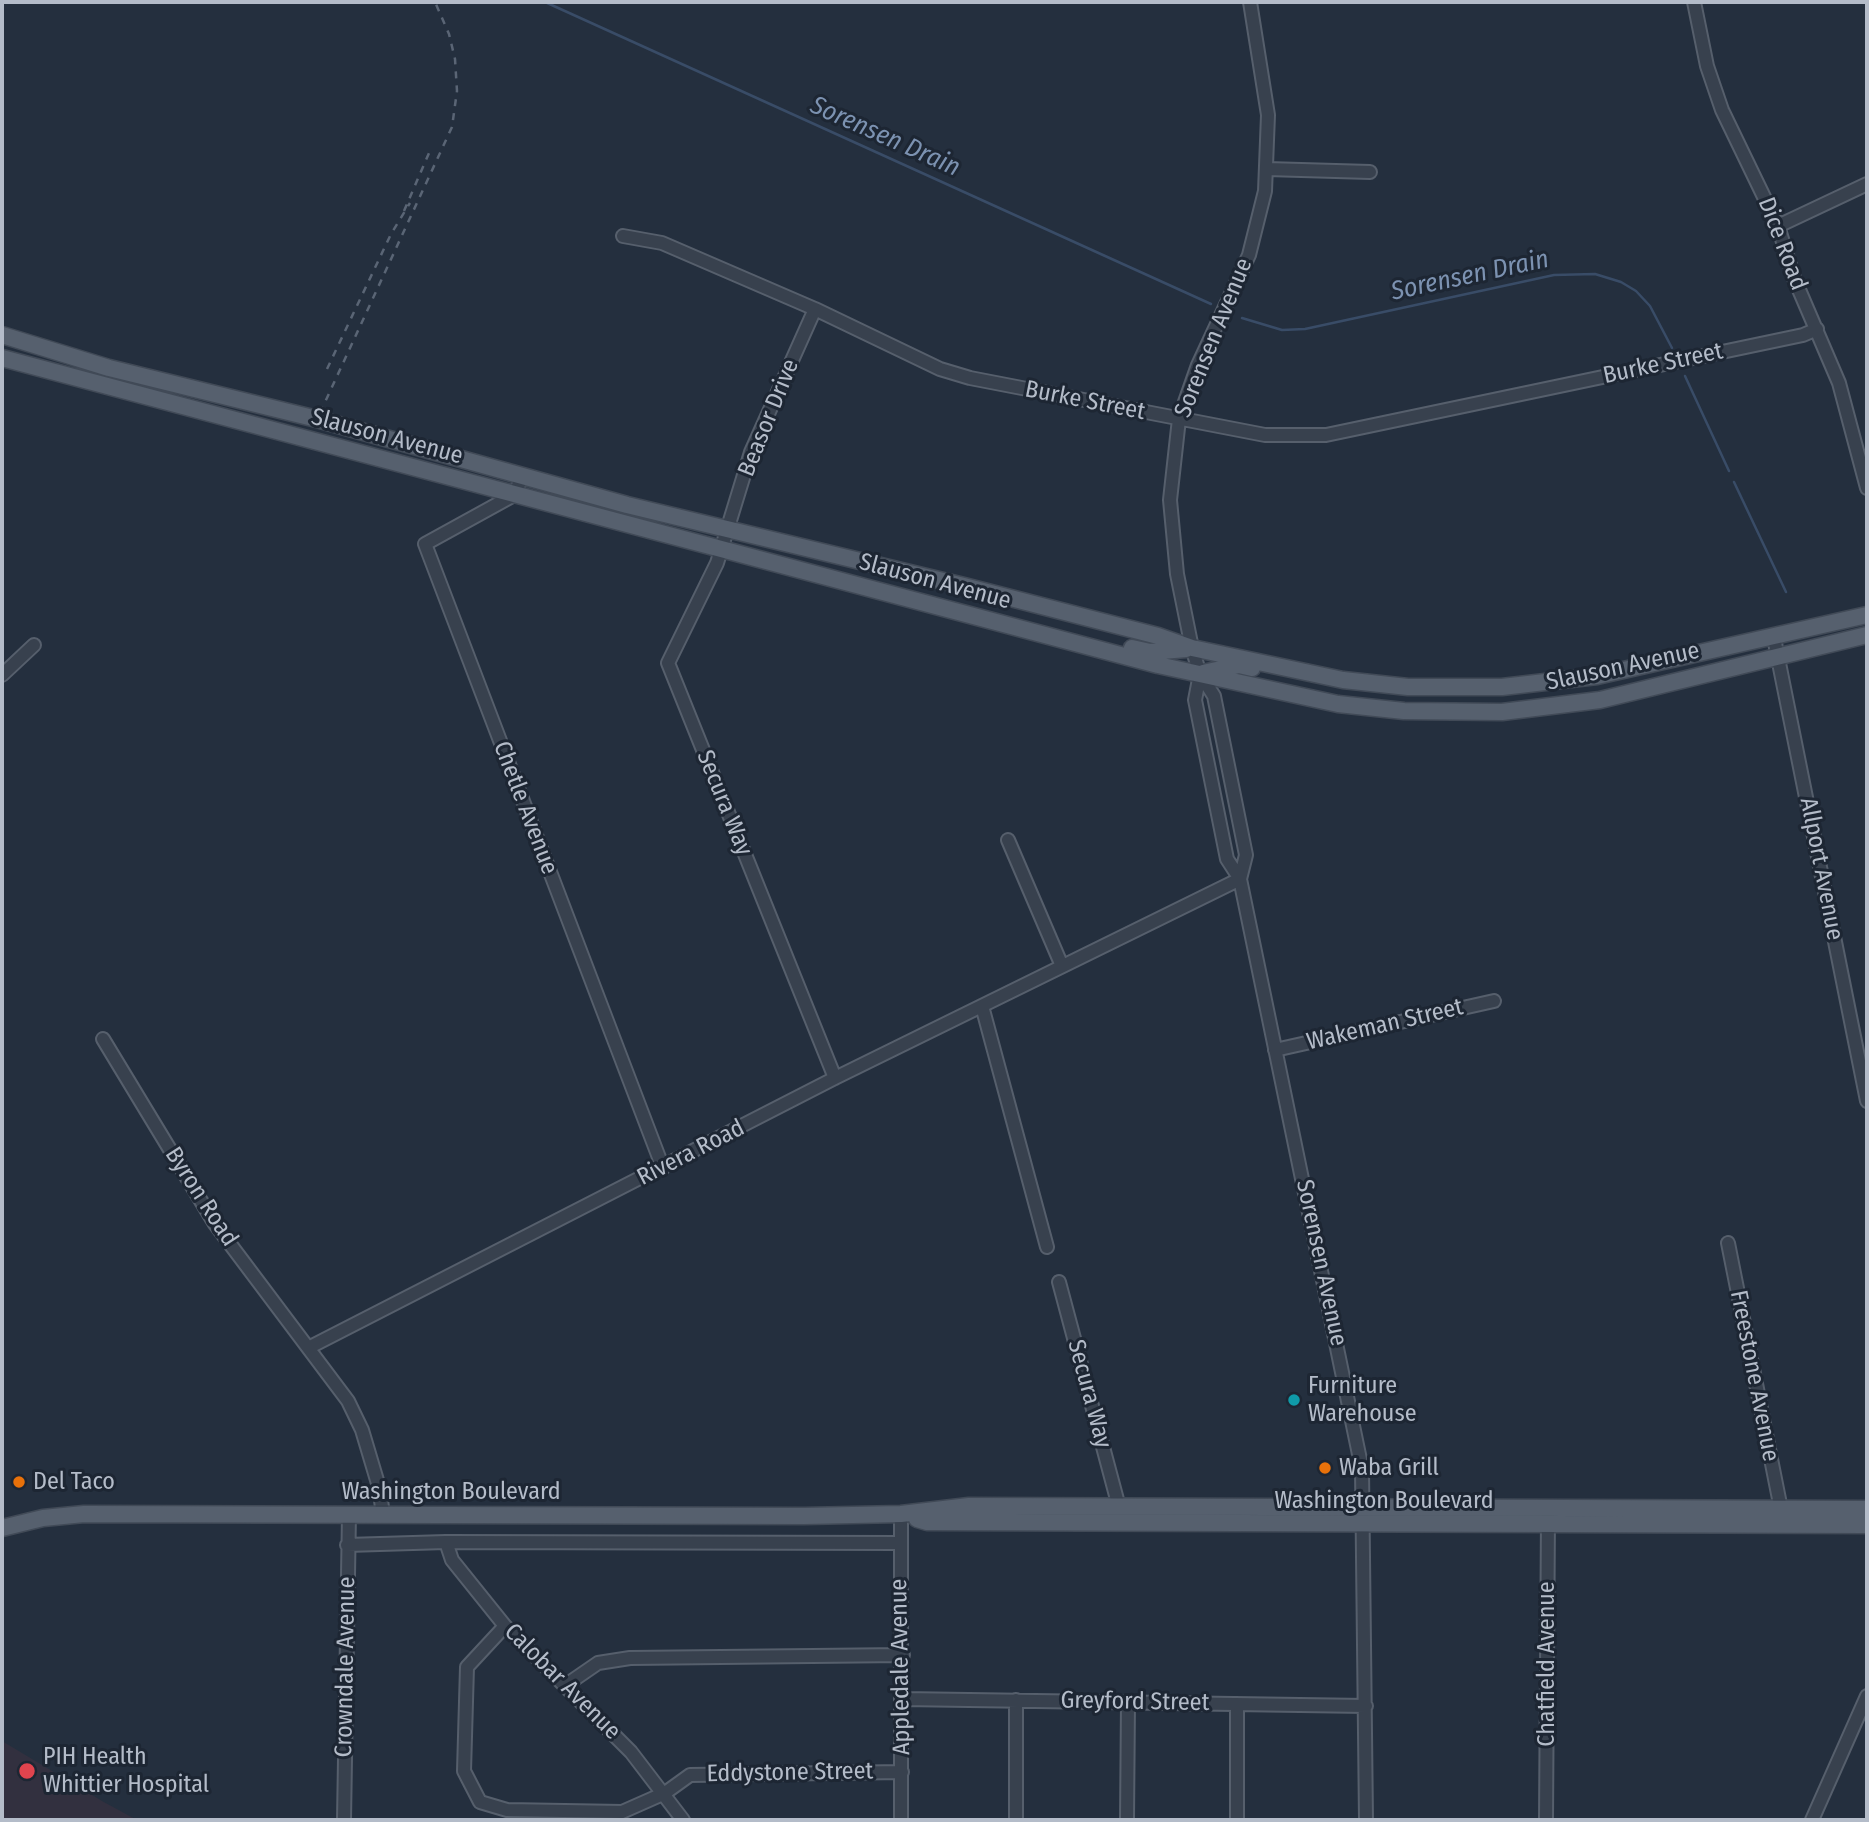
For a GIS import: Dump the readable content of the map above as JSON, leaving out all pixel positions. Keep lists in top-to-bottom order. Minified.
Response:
{"streets":{"main road":["Slauson Avenue","Washington Boulevard"],"street":["Dice Road","Sorensen Avenue","Burke Street","Beasor Drive","Secura Way","Chetle Avenue","Allport Avenue","Wakeman Street","Rivera Road","Byron Road","Freestone Avenue","Chatfield Avenue","Crowndale Avenue","Appledale Avenue","Calobar Avenue","Greyford Street","Eddystone Street"]},"crossings":[["Dice Road","Burke Street"],["Sorensen Avenue","Burke Street"],["Sorensen Avenue","Slauson Avenue"],["Sorensen Avenue","Wakeman Street"],["Sorensen Avenue","Rivera Road"],["Sorensen Avenue","Washington Boulevard"],["Sorensen Avenue","Greyford Street"],["Burke Street","Beasor Drive"],["Beasor Drive","Slauson Avenue"],["Beasor Drive","Secura Way"],["Slauson Avenue","Secura Way"],["Slauson Avenue","Chetle Avenue"],["Slauson Avenue","Allport Avenue"],["Secura Way","Rivera Road"],["Secura Way","Washington Boulevard"],["Chetle Avenue","Rivera Road"],["Rivera Road","Byron Road"],["Freestone Avenue","Washington Boulevard"],["Washington Boulevard","Chatfield Avenue"],["Washington Boulevard","Crowndale Avenue"],["Washington Boulevard","Appledale Avenue"],["Washington Boulevard","Calobar Avenue"],["Appledale Avenue","Greyford Street"],["Appledale Avenue","Eddystone Street"],["Calobar Avenue","Eddystone Street"]],"water":["Sorensen Drain"],"places":["Furniture Warehouse","Waba Grill","Del Taco","PIH Health Whittier Hospital"]}
